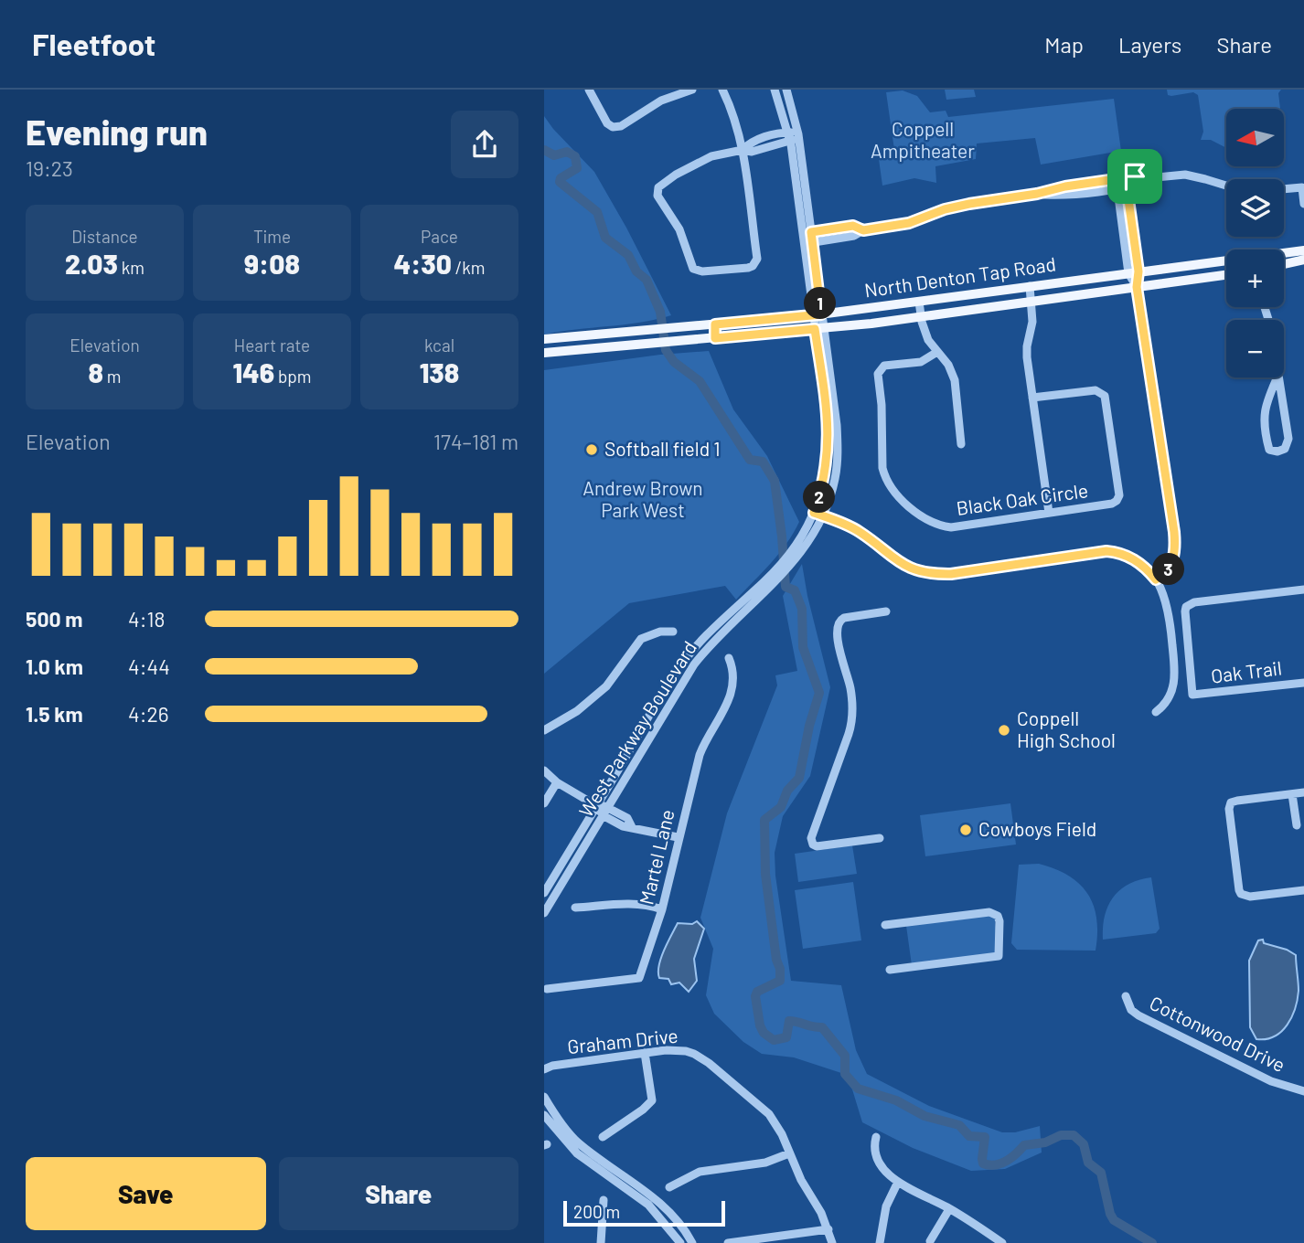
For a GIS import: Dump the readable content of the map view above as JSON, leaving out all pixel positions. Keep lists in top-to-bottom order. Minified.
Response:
{"streets":{"main road":["North Denton Tap Road"],"street":["Black Oak Circle","Oak Trail","West Parkway Boulevard","Martel Lane","Cottonwood Drive","Graham Drive"]},"crossings":[["North Denton Tap Road","West Parkway Boulevard"]],"parks":["Coppell Ampitheater","Andrew Brown Park West"],"places":["Softball field 1","Coppell High School","Cowboys Field"],"scale_bar":"200 m","north":"left","page":{"header":"Fleetfoot","nav":["Map","Layers","Share"],"heading":["Evening run","19:23"],"map_buttons":["+","−"],"stats":[["Distance","2.03 km"],["Time","9:08"],["Pace","4:30 /km"],["Elevation","8 m"],["Heart rate","146 bpm"],["kcal","138"]],"pins":["1","2","3"],"chart":["Elevation","174–181 m"],"list":[{"name":"500 m","note":"4:18"},{"name":"1.0 km","note":"4:44"},{"name":"1.5 km","note":"4:26"}],"buttons":["Save","Share"],"scale":"200 m"}}
